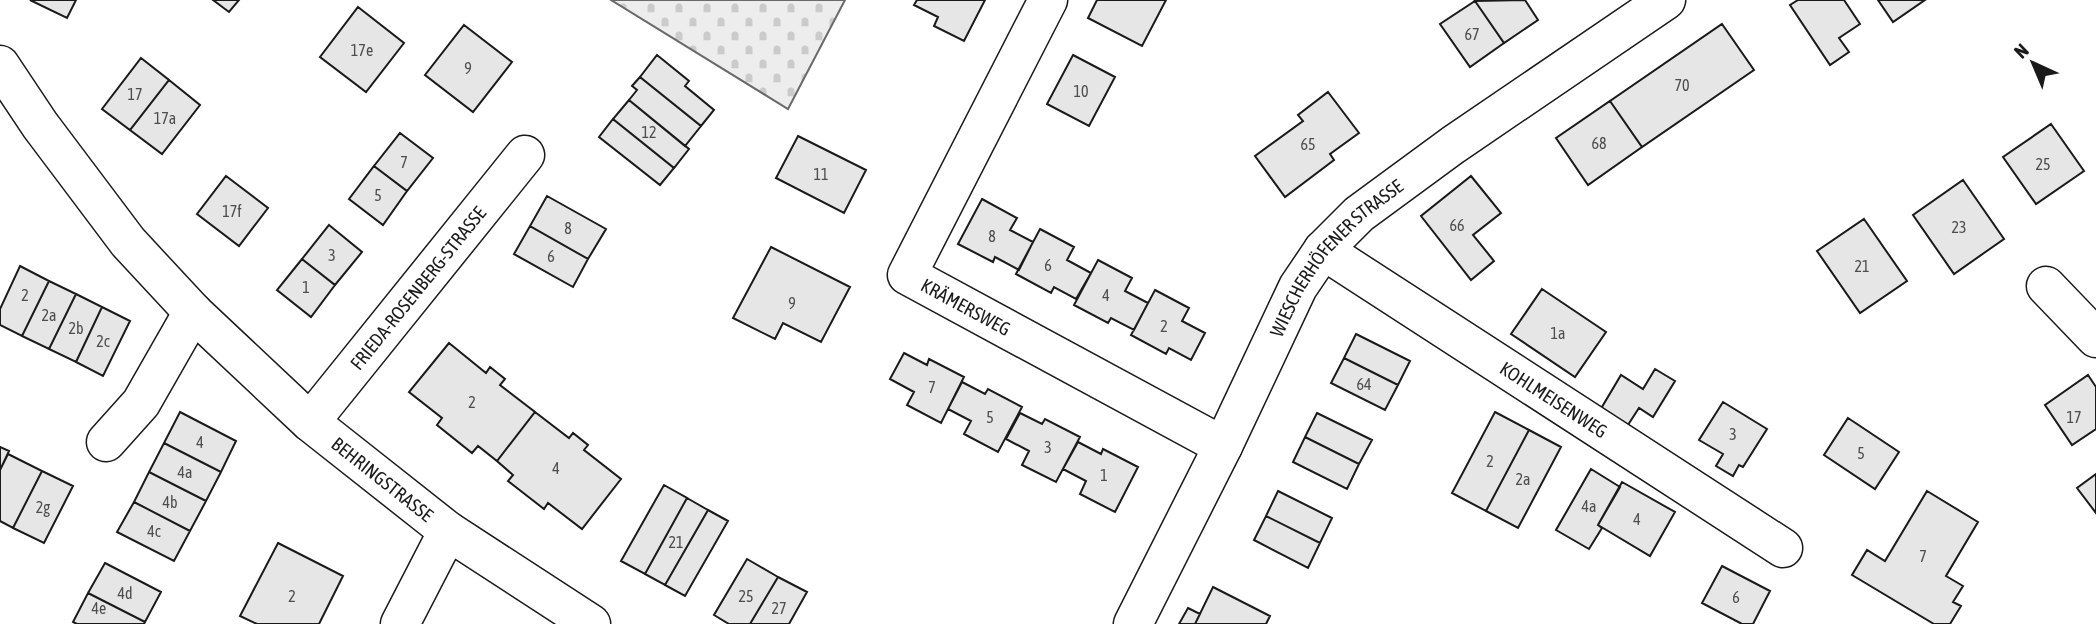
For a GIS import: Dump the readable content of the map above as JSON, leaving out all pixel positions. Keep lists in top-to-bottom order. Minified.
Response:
{"streets":{"street":["WIESCHERHÖFENER STRASSE","FRIEDA-ROSENBERG-STRASSE","KRÄMERSWEG","KOHLMEISENWEG","BEHRINGSTRASSE"]},"crossings":[["WIESCHERHÖFENER STRASSE","KRÄMERSWEG"],["WIESCHERHÖFENER STRASSE","KOHLMEISENWEG"],["FRIEDA-ROSENBERG-STRASSE","BEHRINGSTRASSE"]],"house_numbers":["67","17e","9","70","10","17","17a","12","68","65","7","25","11","5","17f","66","23","8","8","3","6","6","21","1","2","4","9","2a","2","2b","1a","2c","64","7","2","5","17","3","4","3","5","2","4","4a","1","2a","4b","4a","2g","4","4c","21","7","4d","2","25","6","4e","27"],"north":"top left"}
